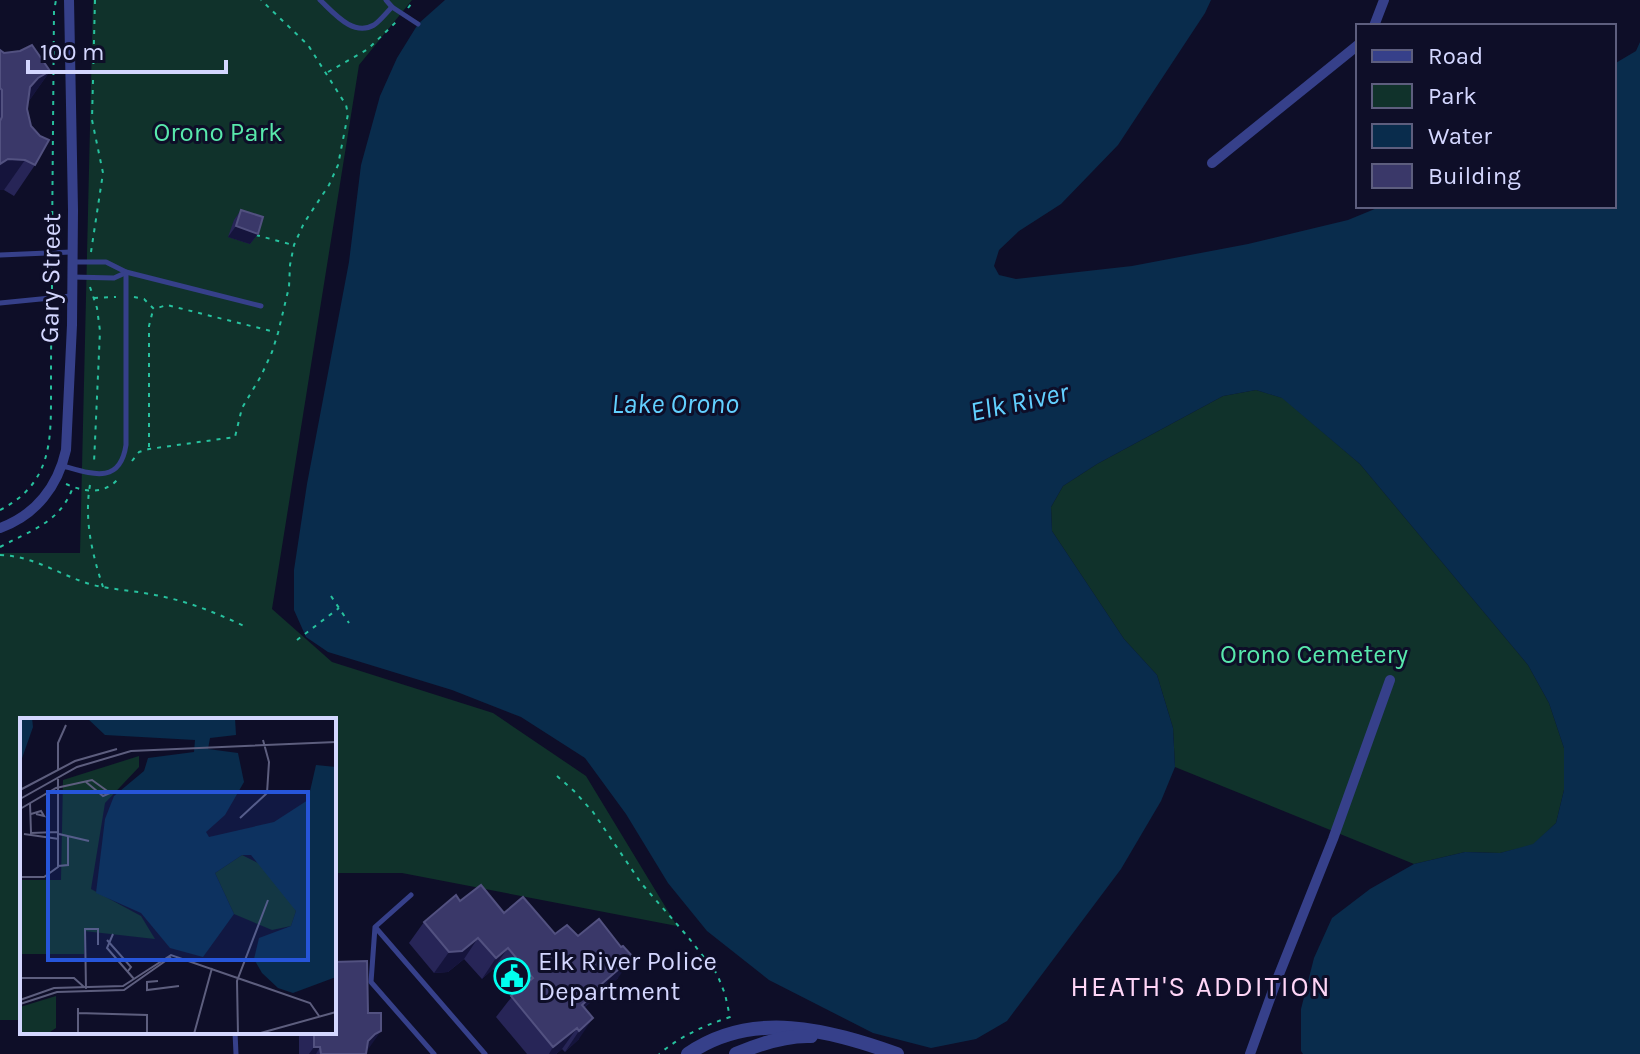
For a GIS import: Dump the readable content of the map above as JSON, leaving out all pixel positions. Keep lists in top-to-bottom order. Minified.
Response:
{"streets":{"street":["Gary Street"]},"districts":["HEATH'S ADDITION"],"water":["Elk River","Lake Orono"],"parks":["Orono Park","Orono Cemetery"],"places":{"public building":["Elk River Police Department"]},"legend":["Road","Park","Water","Building"],"scale_bar":"100 m"}
